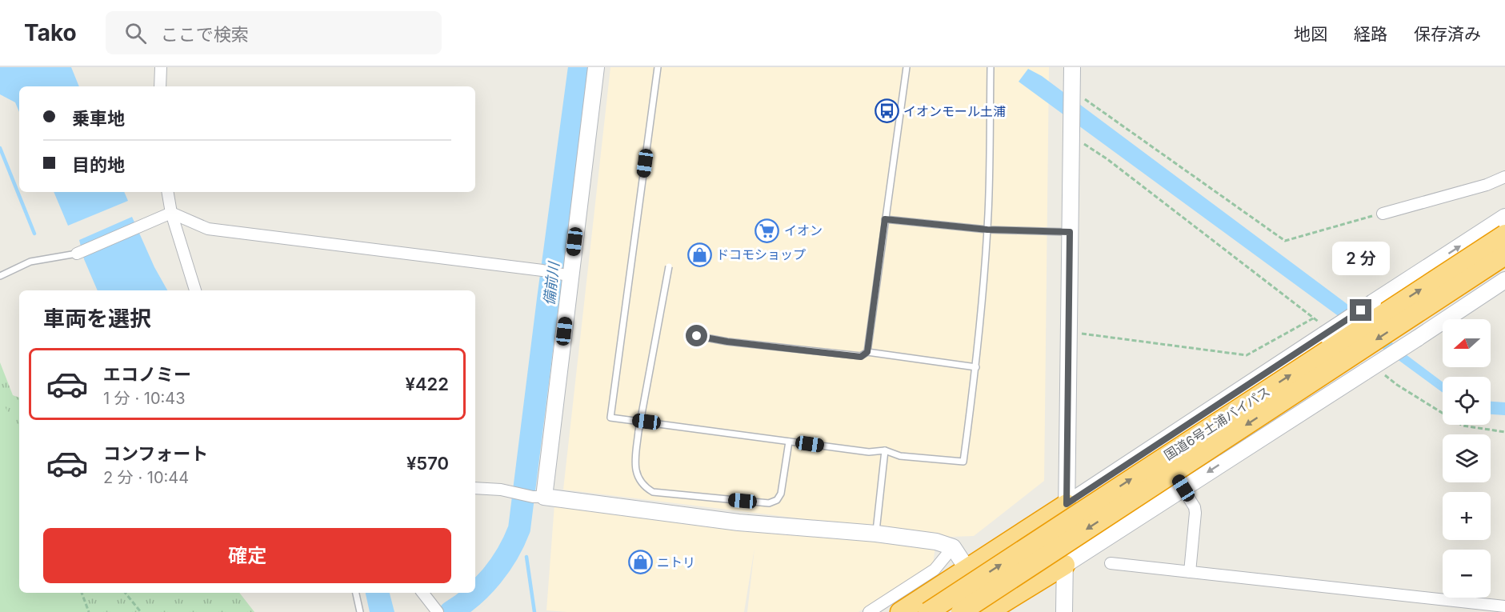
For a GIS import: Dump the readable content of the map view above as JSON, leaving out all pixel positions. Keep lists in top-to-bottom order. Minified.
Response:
{"streets":{"highway":["国道6号土浦バイパス"]},"water":["備前川"],"places":{"bus stop":["イオンモール土浦"],"supermarket":["イオン"],"shop":["ドコモショップ","ニトリ"]},"north":"left","page":{"header":"Tako","search":"ここで検索","nav":["地図","経路","保存済み"],"banner":["乗車地","目的地"],"bubble":"2 分","heading":"車両を選択","map_buttons":["+","−"],"list":[{"name":"エコノミー","note":"1 分 · 10:43","value":"¥422"},{"name":"コンフォート","note":"2 分 · 10:44","value":"¥570"}],"buttons":"確定"}}
